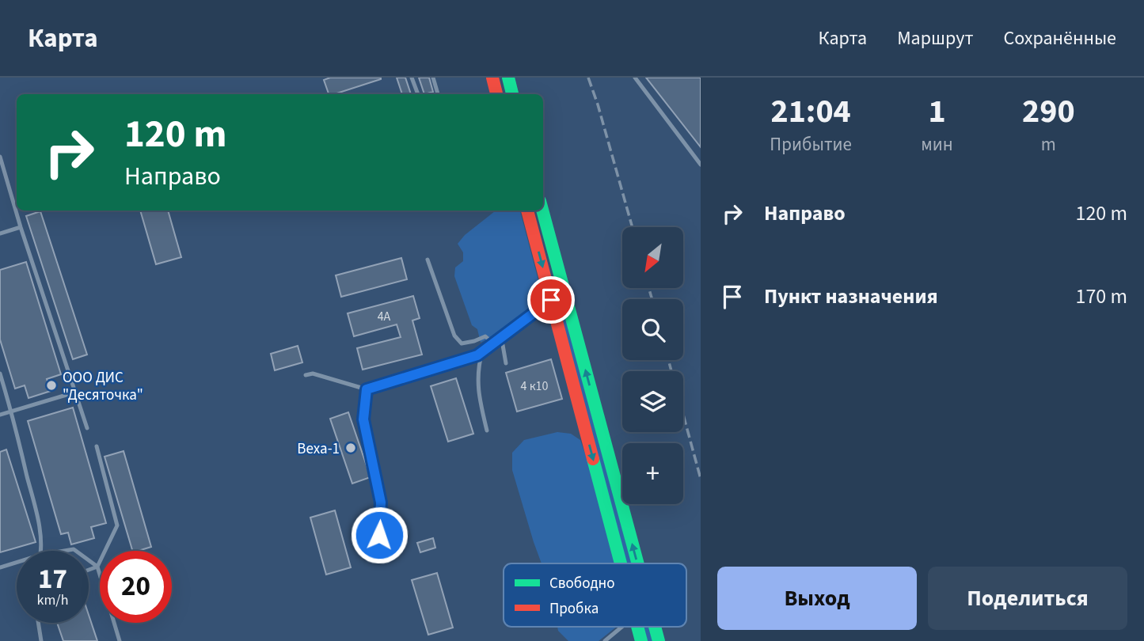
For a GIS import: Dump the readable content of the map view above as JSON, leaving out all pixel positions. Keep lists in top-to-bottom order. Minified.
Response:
{"places":["ООО ДИС \"Десяточка\"","Веха-1"],"house_numbers":["4А","4 к10"],"legend":["Свободно","Пробка"],"north":"bottom left","page":{"header":"Карта","nav":["Карта","Маршрут","Сохранённые"],"eta":["21:04","Прибытие","1","мин","290","m"],"turn":["120 m","Направо"],"list":[{"name":"Направо","value":"120 m"},{"name":"Пункт назначения","value":"170 m"}],"map_buttons":"+","speed":"17 km/h","limit":"20","buttons":["Выход","Поделиться"]}}
